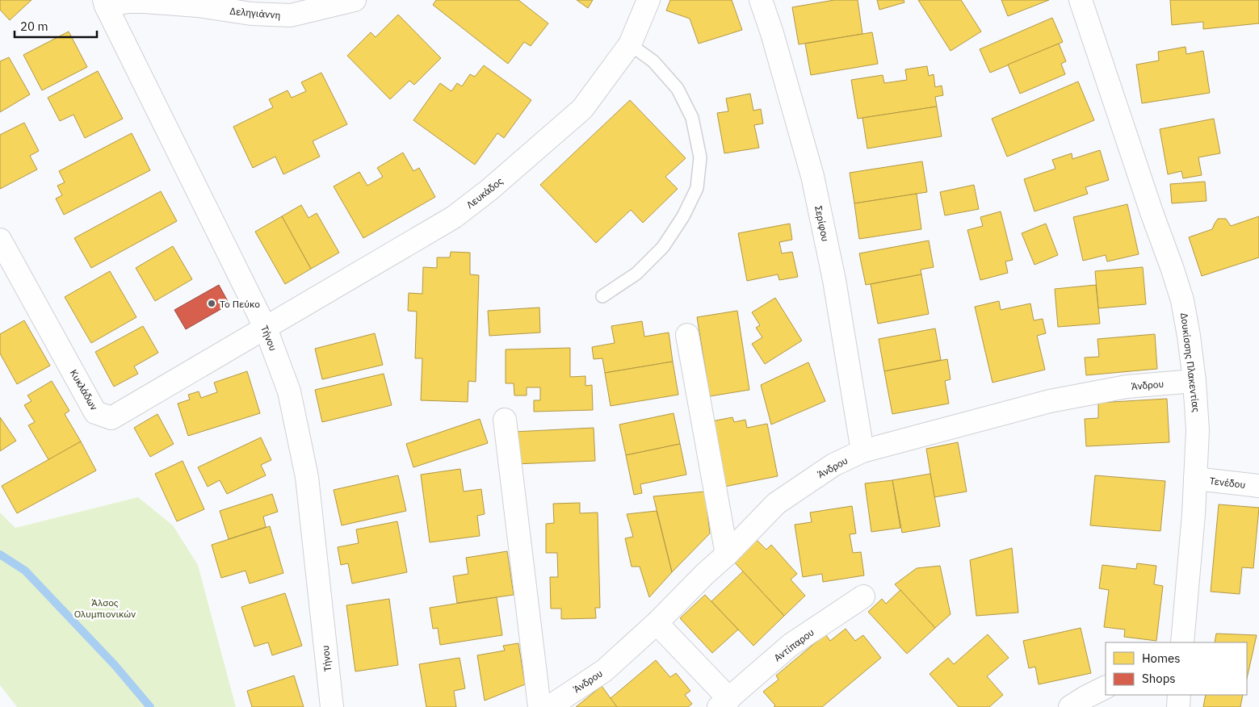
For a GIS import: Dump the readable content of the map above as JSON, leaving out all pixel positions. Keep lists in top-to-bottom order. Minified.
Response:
{"streets":{"street":["Δεληγιάννη","Λευκάδος","Σερίφου","Τήνου","Δουκίσσης Πλακεντίας","Άνδρου","Κυκλάδων","Τενέδου","Αντίπαρου"]},"crossings":[["Δεληγιάννη","Τήνου"],["Λευκάδος","Τήνου"],["Λευκάδος","Κυκλάδων"],["Σερίφου","Άνδρου"],["Τήνου","Κυκλάδων"],["Δουκίσσης Πλακεντίας","Άνδρου"],["Δουκίσσης Πλακεντίας","Τενέδου"],["Άνδρου","Αντίπαρου"]],"parks":["Άλσος Ολυμπιονικών"],"places":["Το Πεύκο"],"legend":["Homes","Shops"],"scale_bar":"20 m"}
